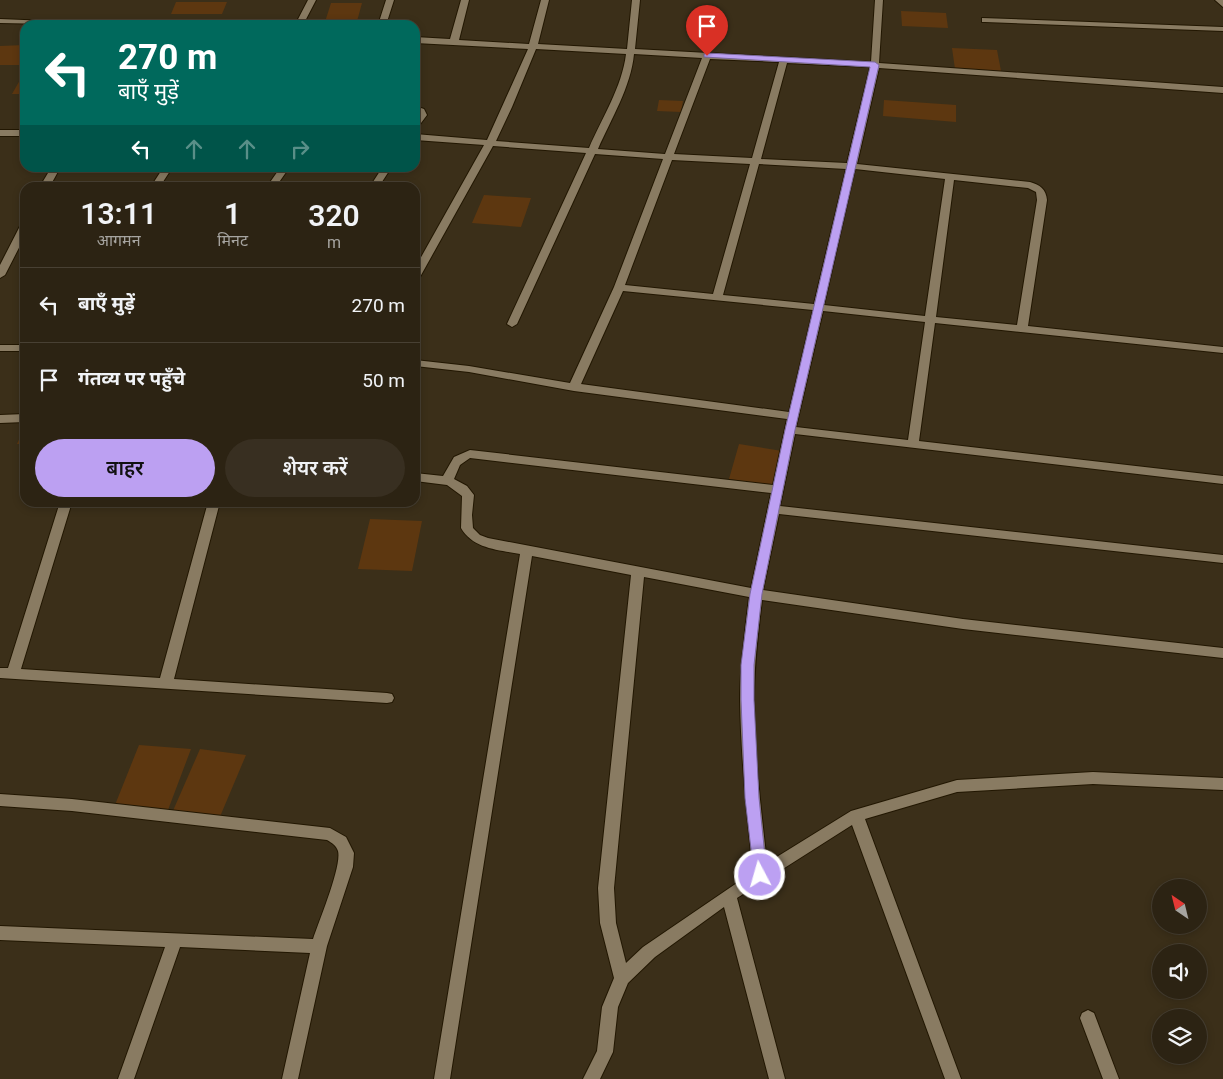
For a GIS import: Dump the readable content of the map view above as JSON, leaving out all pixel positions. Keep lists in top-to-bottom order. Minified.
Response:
{"north":"top left","page":{"turn":["270 m","बाएँ मुड़ें"],"eta":["13:11","आगमन","1","मिनट","320","m"],"list":[{"name":"बाएँ मुड़ें","value":"270 m"},{"name":"गंतव्य पर पहुँचे","value":"50 m"}],"buttons":["बाहर","शेयर करें"]}}
